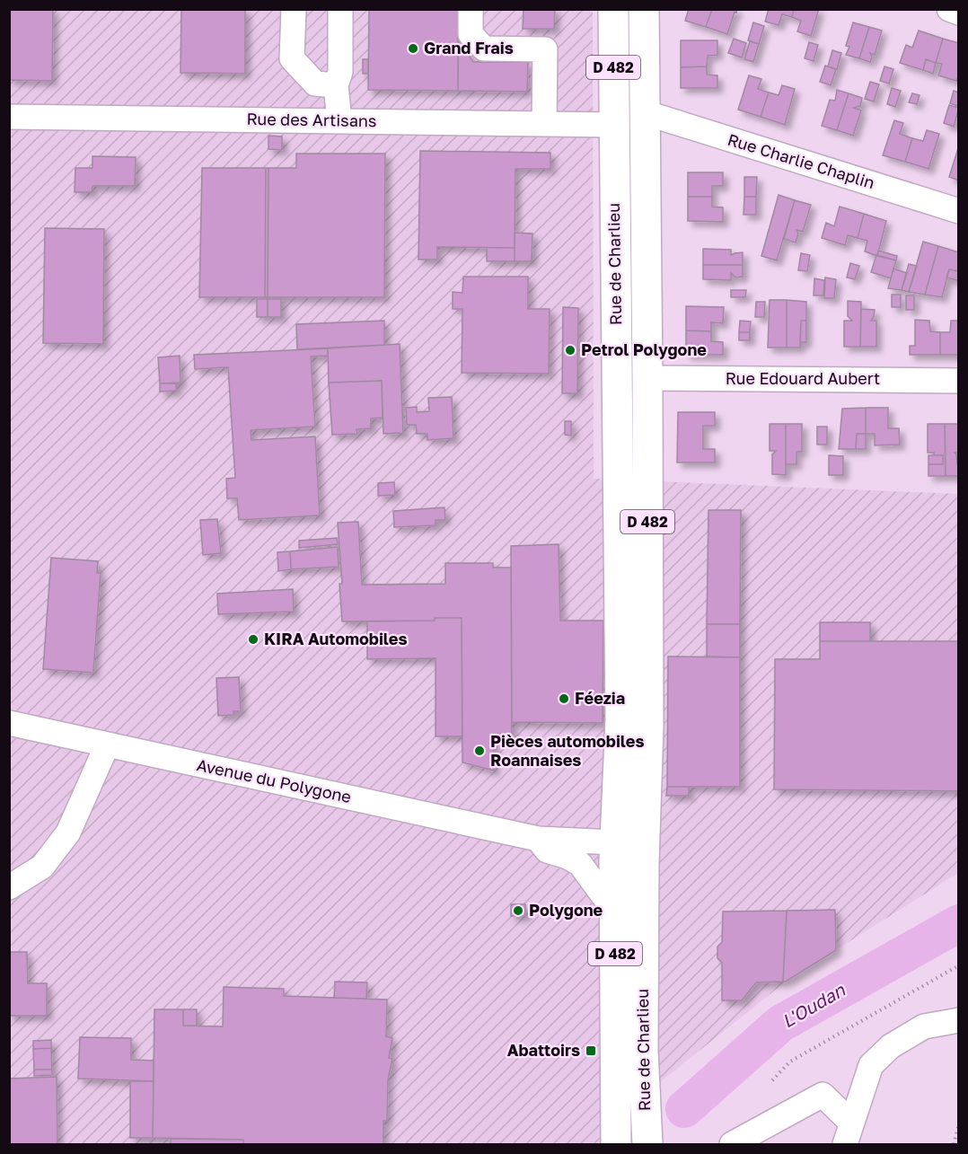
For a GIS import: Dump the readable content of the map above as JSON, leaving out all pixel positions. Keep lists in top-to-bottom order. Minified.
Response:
{"streets":{"main road":["D 482","Rue de Charlieu"],"street":["Rue des Artisans","Rue Charlie Chaplin","Rue Edouard Aubert","Avenue du Polygone"]},"crossings":[["Rue des Artisans","Rue de Charlieu"],["Rue Charlie Chaplin","Rue de Charlieu"],["Rue de Charlieu","Rue Edouard Aubert"],["Rue de Charlieu","Avenue du Polygone"]],"water":["L'Oudan"],"places":{"other":["Grand Frais","Petrol Polygone","KIRA Automobiles","Féezia","Pièces automobiles Roannaises","Polygone"],"transit":["Abattoirs"]}}
